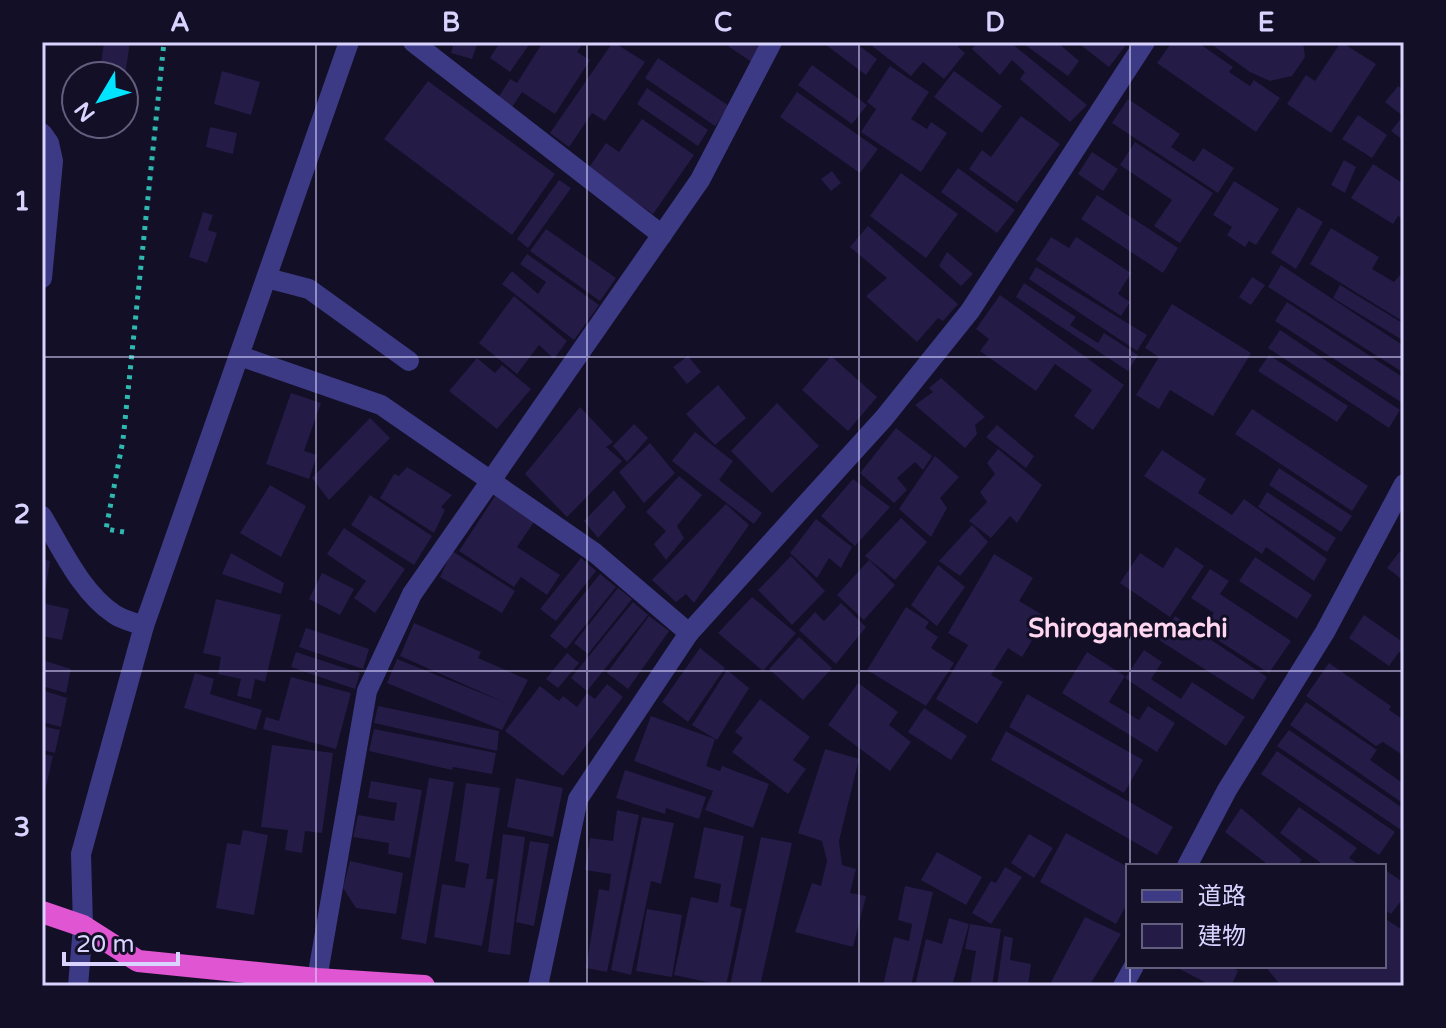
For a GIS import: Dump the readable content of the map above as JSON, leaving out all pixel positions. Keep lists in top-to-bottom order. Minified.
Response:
{"districts":["Shiroganemachi"],"legend":["道路","建物"],"scale_bar":"20 m","north":"bottom left","grid":{"columns":["A","B","C","D","E"],"rows":["1","2","3"]}}
